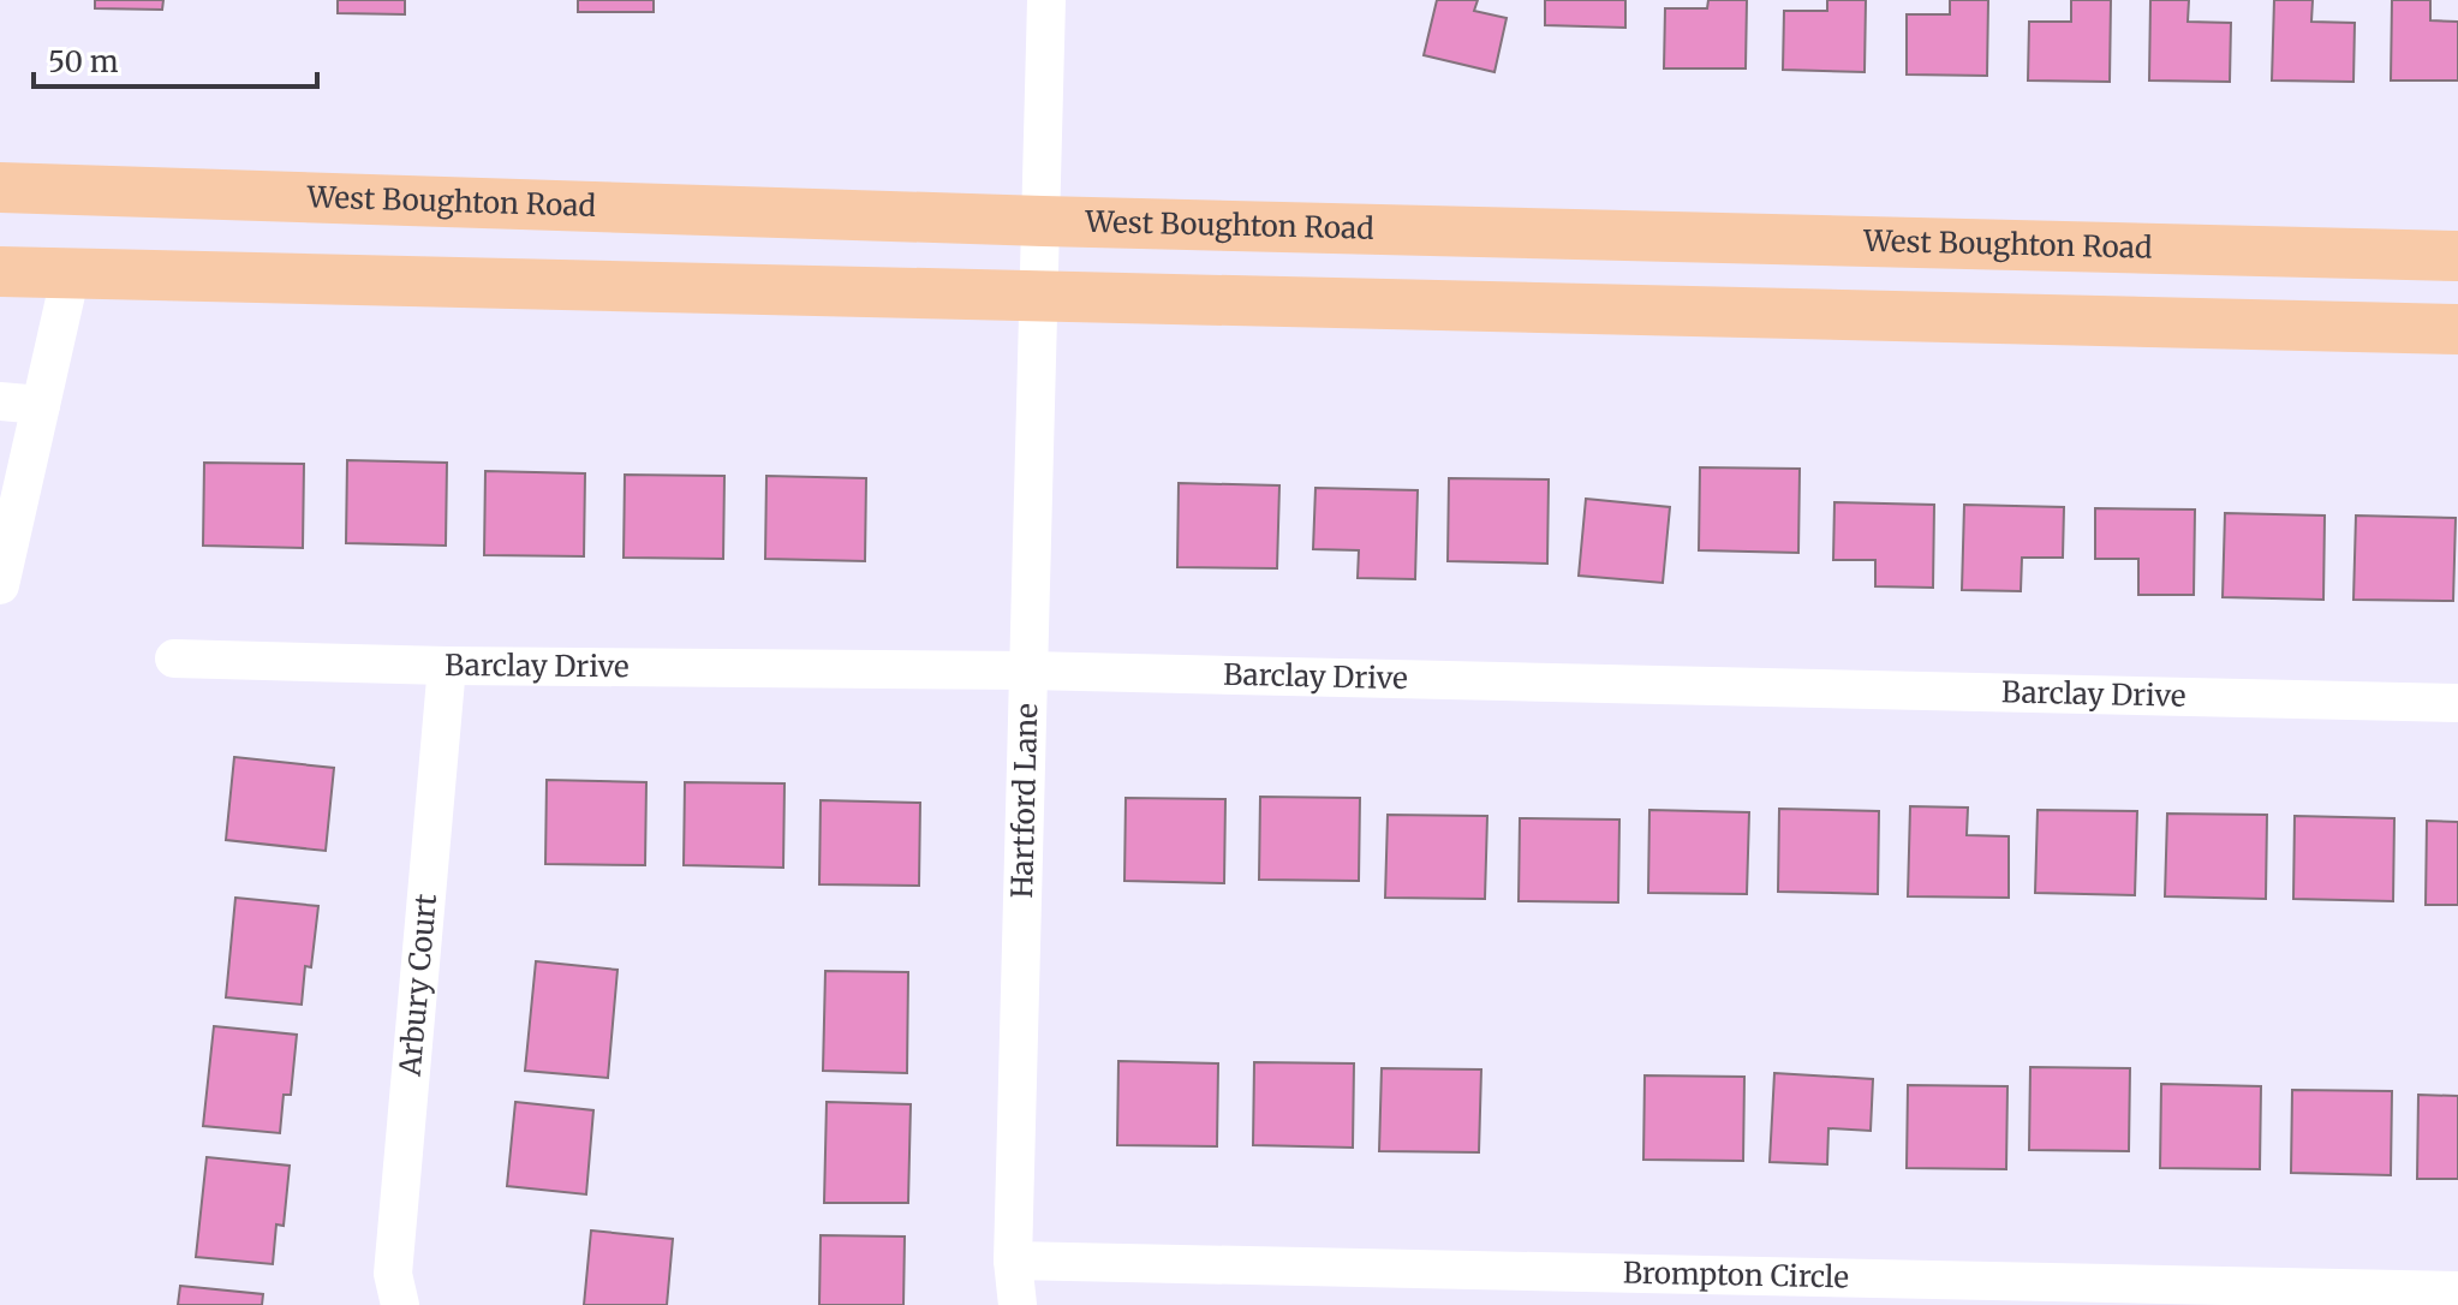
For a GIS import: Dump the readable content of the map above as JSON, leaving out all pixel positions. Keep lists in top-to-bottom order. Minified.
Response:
{"streets":{"main road":["West Boughton Road"],"street":["Barclay Drive","Hartford Lane","Arbury Court","Brompton Circle"]},"crossings":[["West Boughton Road","Hartford Lane"],["Barclay Drive","Hartford Lane"],["Barclay Drive","Arbury Court"],["Hartford Lane","Brompton Circle"]],"scale_bar":"50 m"}
